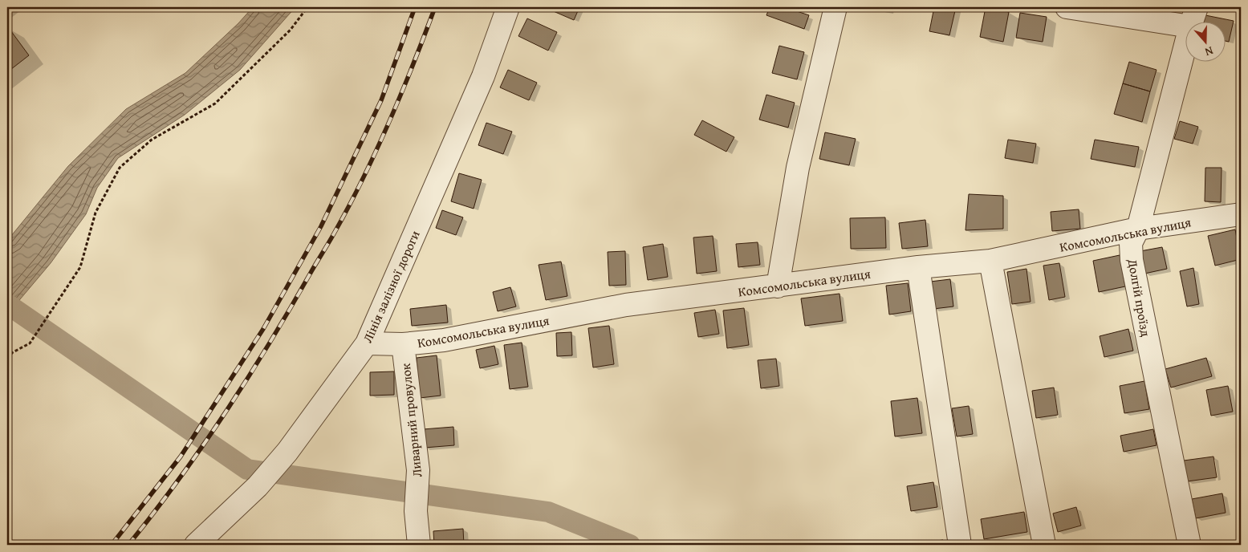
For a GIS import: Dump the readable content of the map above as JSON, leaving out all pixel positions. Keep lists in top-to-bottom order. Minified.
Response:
{"streets":{"street":["Комсомольська вулиця","Лінія залізної дороги","Долгій проїзд","Ливарний провулок"]},"crossings":[["Комсомольська вулиця","Лінія залізної дороги"],["Комсомольська вулиця","Долгій проїзд"],["Комсомольська вулиця","Ливарний провулок"]],"north":"bottom"}
